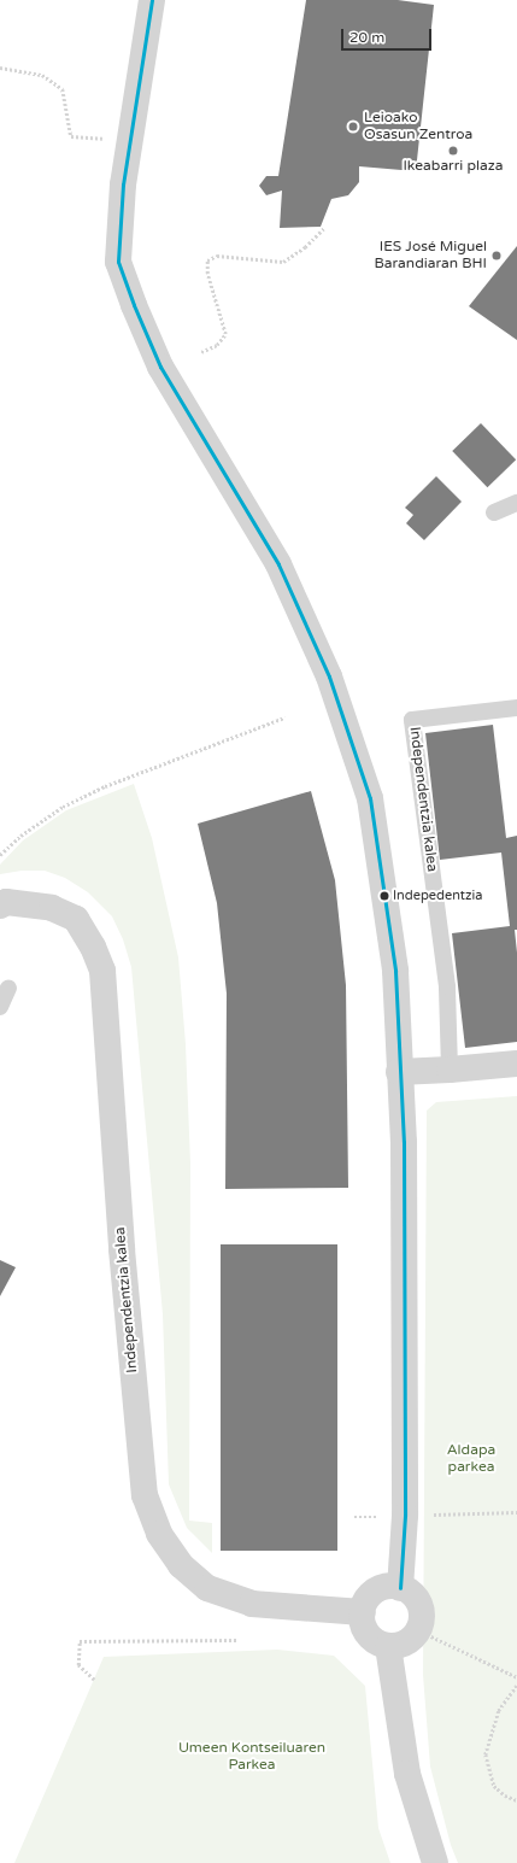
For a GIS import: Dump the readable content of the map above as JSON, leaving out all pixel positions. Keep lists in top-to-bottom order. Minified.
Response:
{"streets":{"street":["Independentzia kalea"]},"parks":["Aldapa parkea","Umeen Kontseiluaren Parkea"],"places":["Leioako Osasun Zentroa","Ikeabarri plaza","IES José Miguel Barandiaran BHI","Indepedentzia"],"scale_bar":"20 m"}
